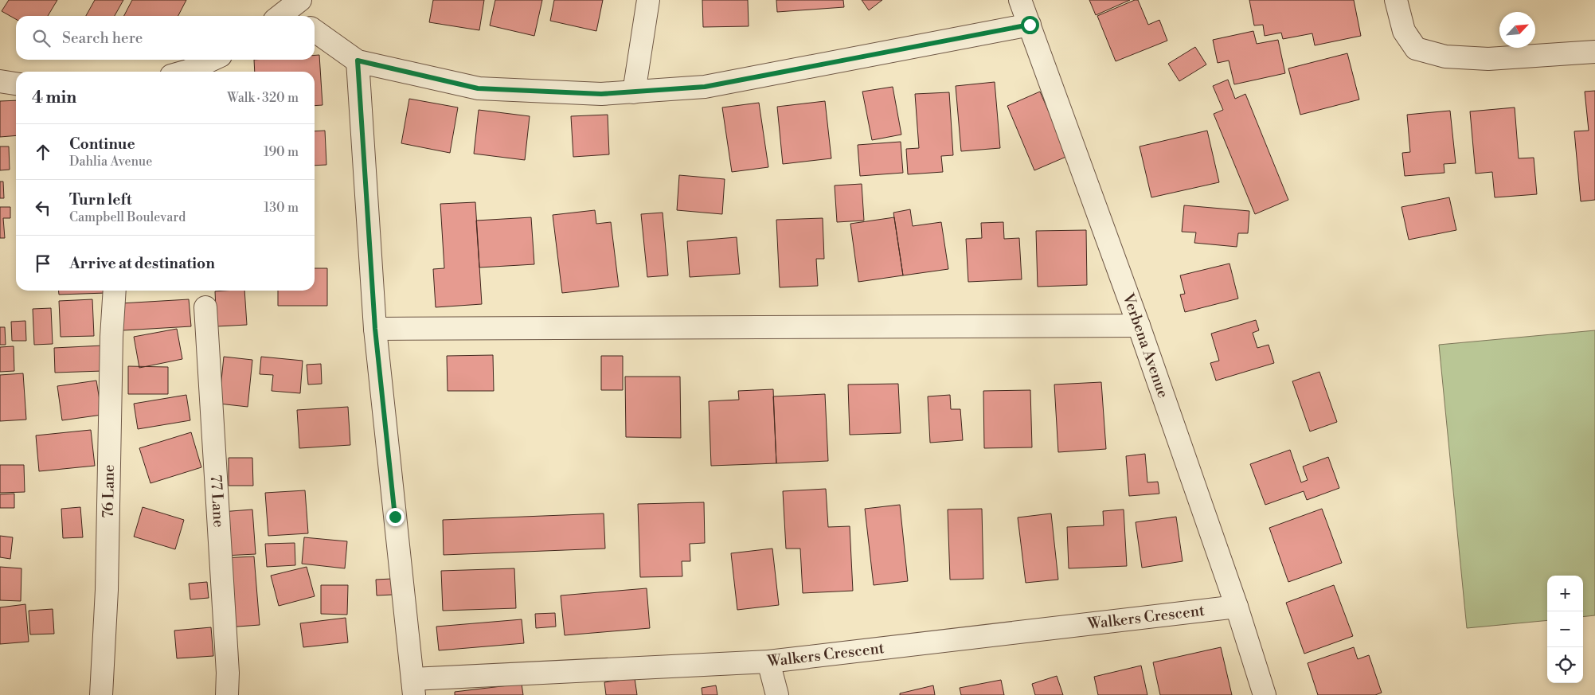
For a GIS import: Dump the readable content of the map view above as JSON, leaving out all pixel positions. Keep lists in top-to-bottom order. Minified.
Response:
{"streets":{"street":["Verbena Avenue","76 Lane","77 Lane","Walkers Crescent"]},"crossings":[["Verbena Avenue","Walkers Crescent"]],"north":"top right","page":{"search":"Search here","heading":["4 min","Walk · 320 m"],"list":[["Continue","Dahlia Avenue","190 m"],["Turn left","Campbell Boulevard","130 m"],"Arrive at destination"],"map_buttons":["+","−"]}}
